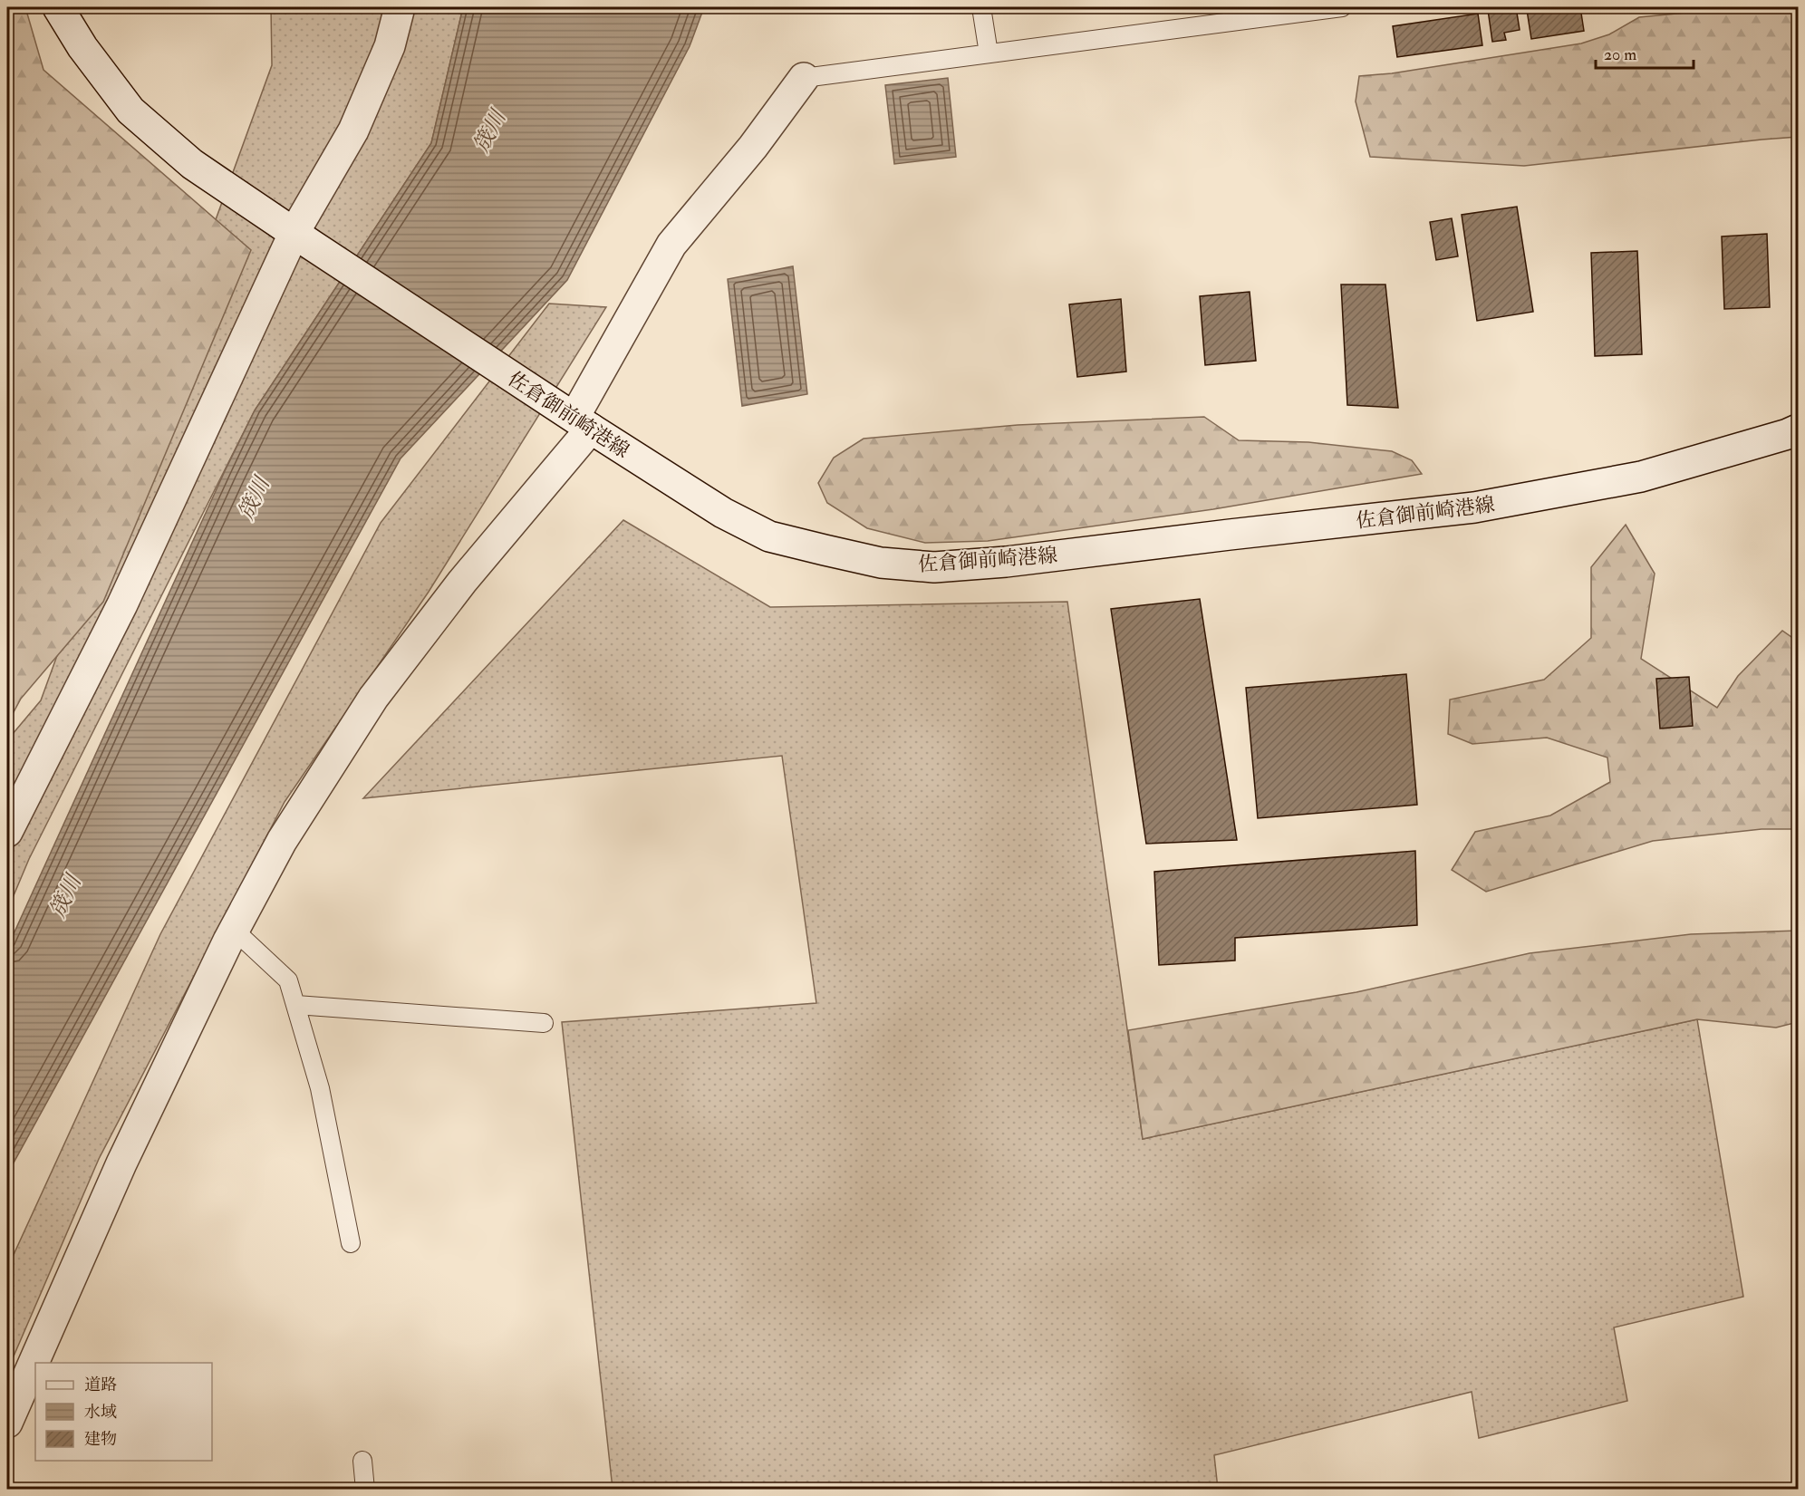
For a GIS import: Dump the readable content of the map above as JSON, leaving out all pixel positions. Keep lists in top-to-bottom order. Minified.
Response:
{"streets":{"street":["佐倉御前崎港線"]},"water":["筬川"],"legend":["道路","水域","建物"],"scale_bar":"20 m"}
